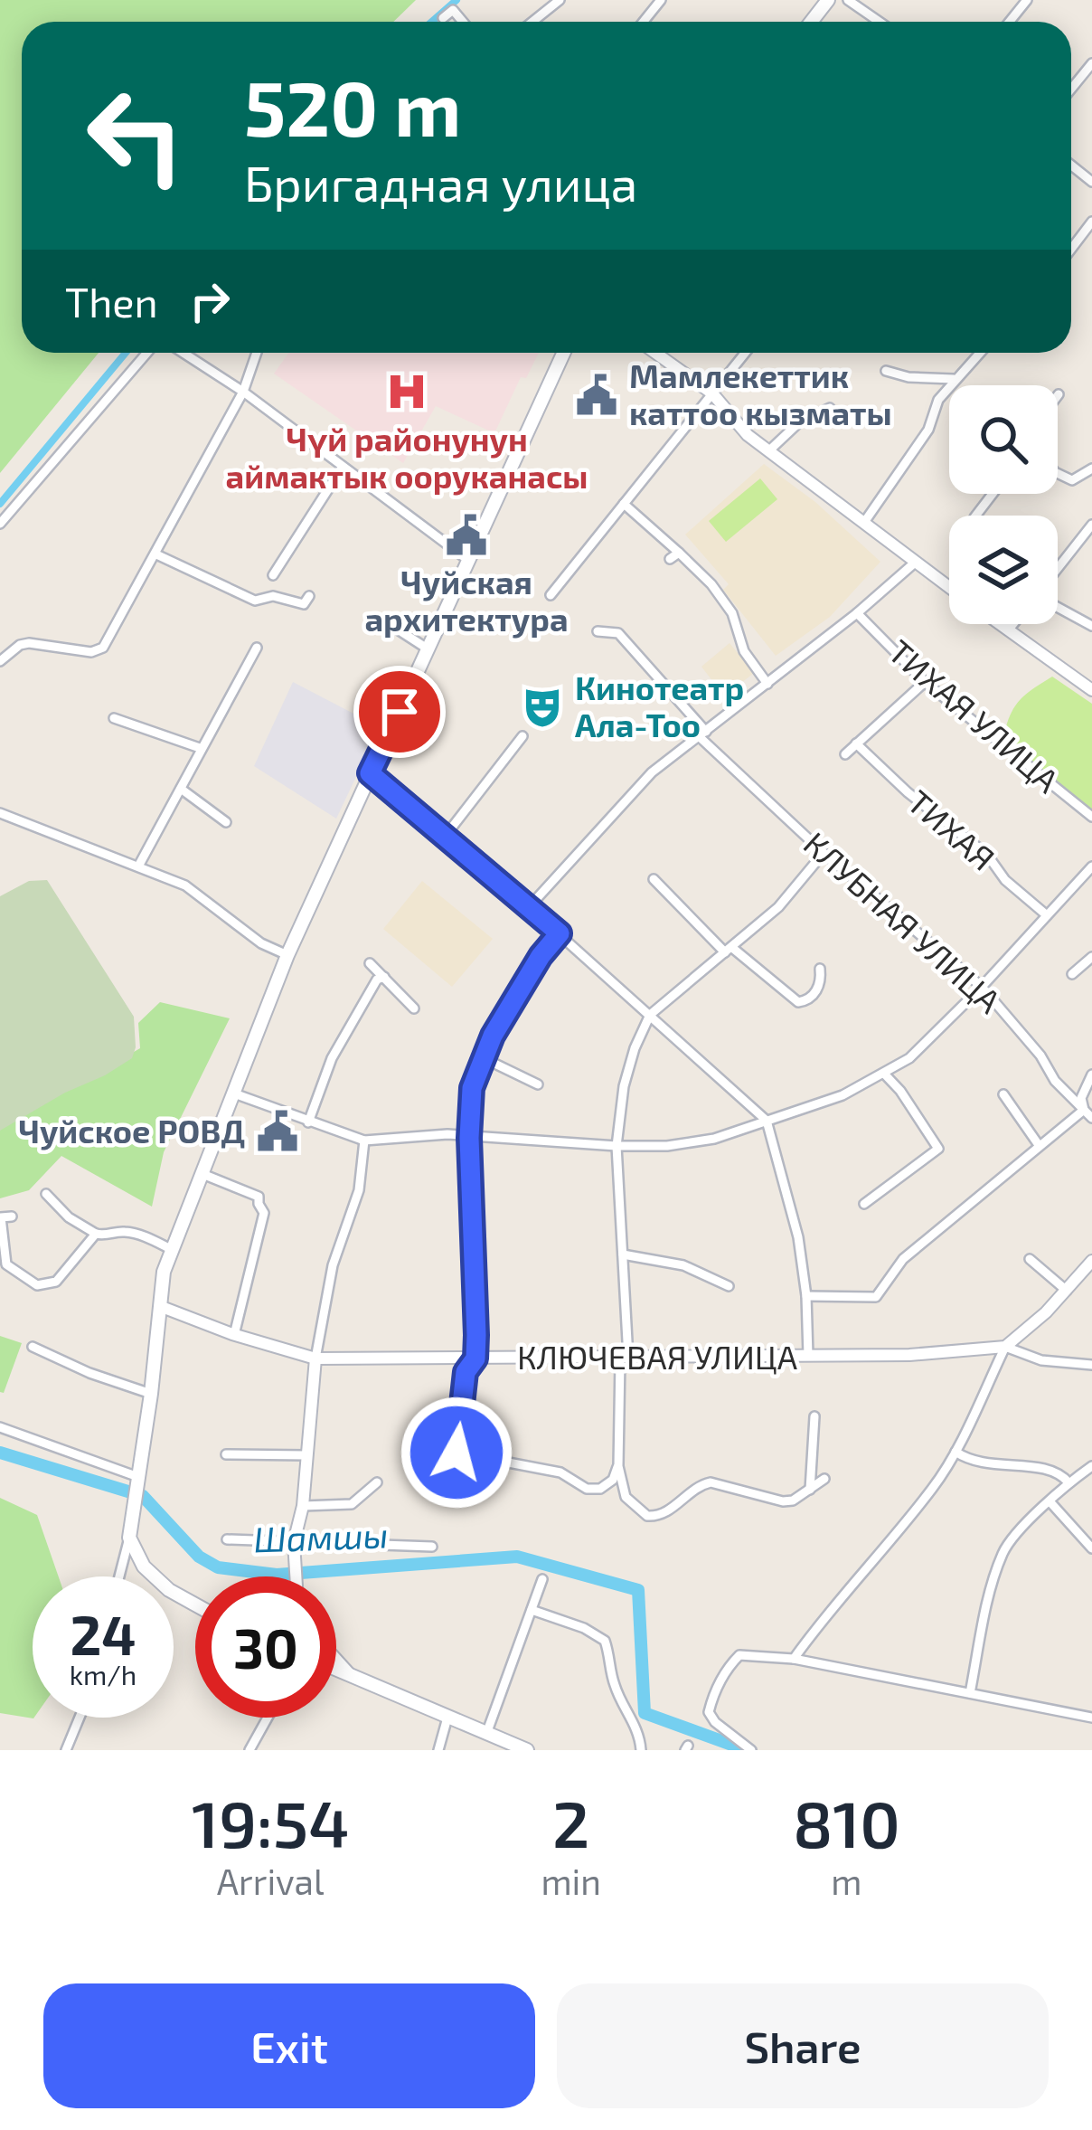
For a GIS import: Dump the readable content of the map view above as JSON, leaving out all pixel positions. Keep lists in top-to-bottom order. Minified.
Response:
{"streets":{"street":["ТИХАЯ УЛИЦА","ТИХАЯ","КЛУБНАЯ УЛИЦА","КЛЮЧЕВАЯ УЛИЦА"]},"water":["Шамшы"],"places":{"hospital":["Чүй районунун аймактык ооруканасы"],"public building":["Мамлекеттик каттоо кызматы","Чуйская архитектура","Чуйское РОВД"],"theatre":["Кинотеатр Ала-Тоо"]},"page":{"turn":["520 m","Бригадная улица"],"then":"Then","speed":"24 km/h","limit":"30","eta":["19:54","Arrival","2","min","810","m"],"buttons":["Exit","Share"]}}
